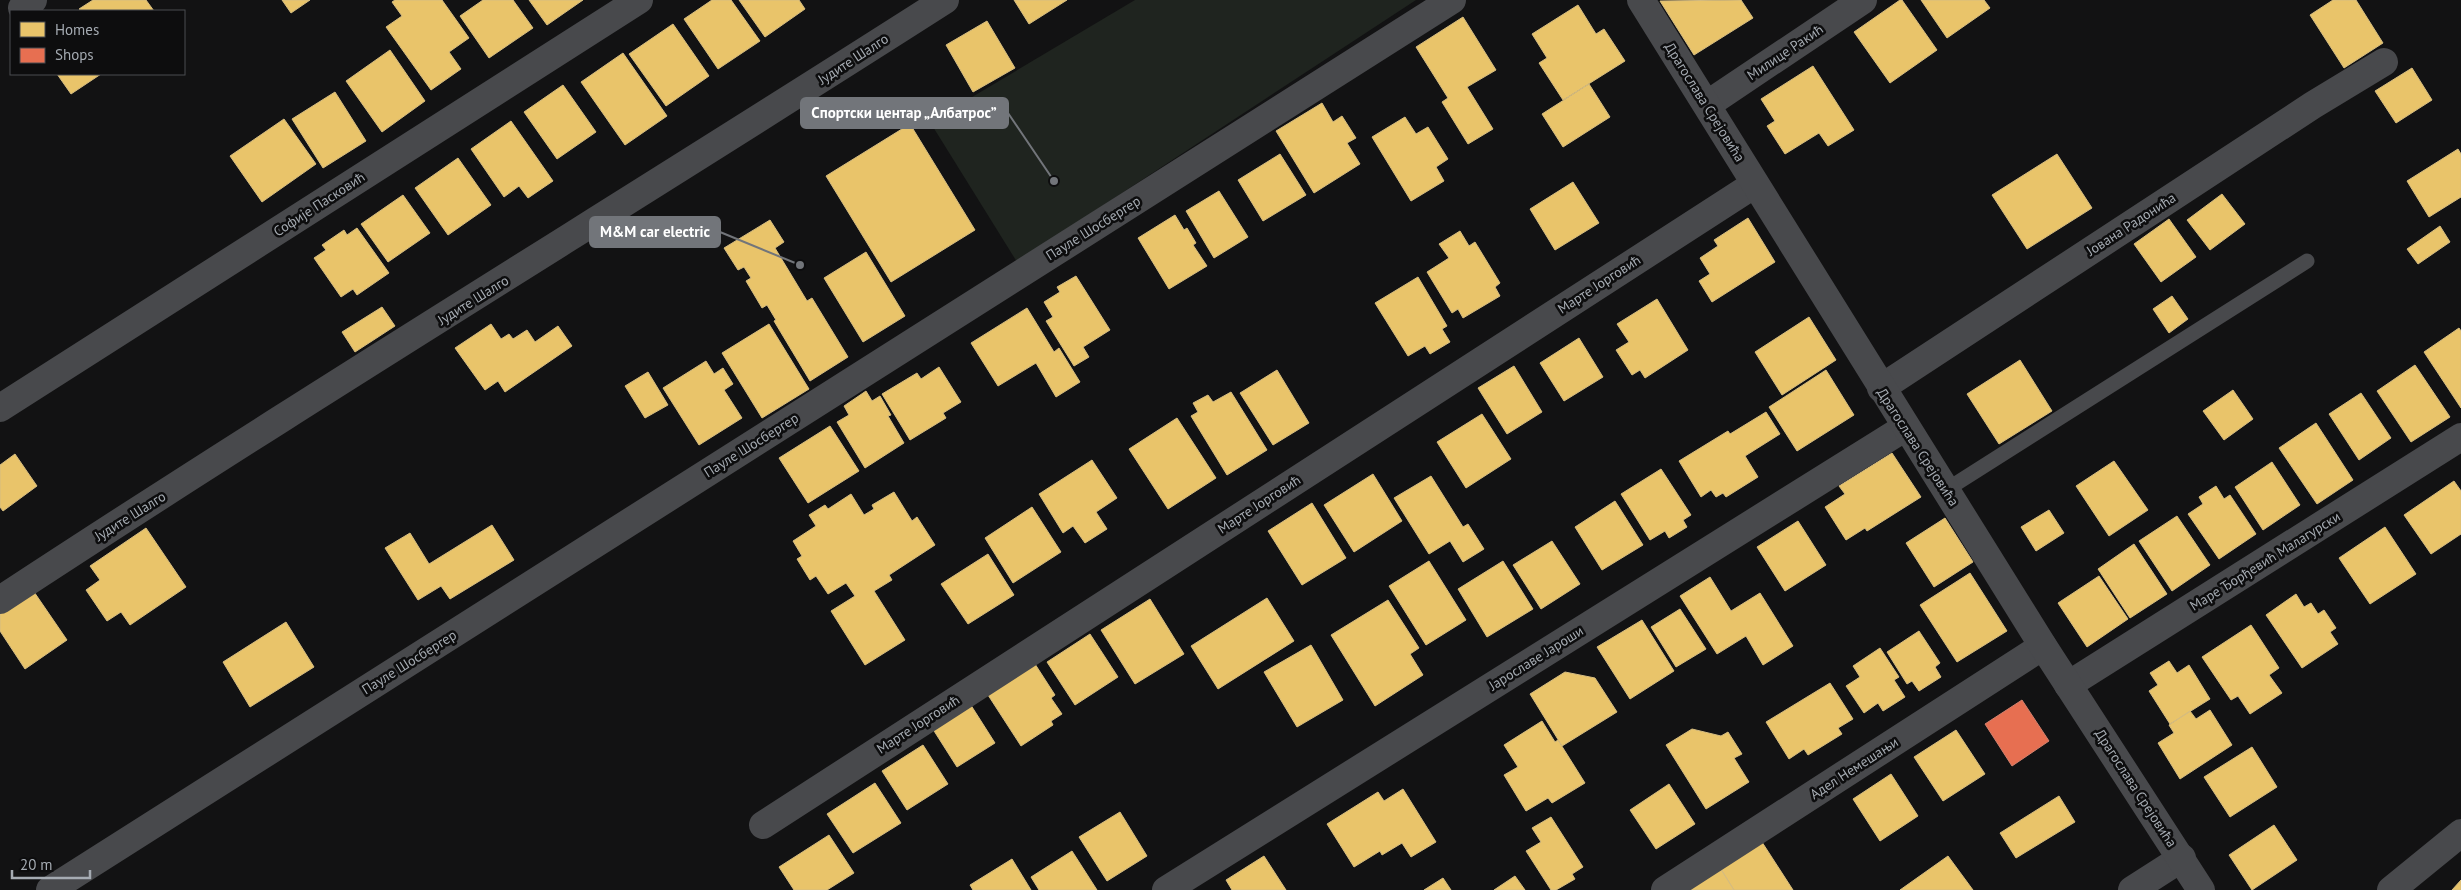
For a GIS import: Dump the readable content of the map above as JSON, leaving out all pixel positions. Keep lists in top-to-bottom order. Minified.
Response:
{"streets":{"street":["Милице Ракић","Јудите Шалго","Драгослава Срејовића","Софије Пасковић","Јована Радонића","Пауле Шосбергер","Марте Јорговић","Маре Ђорђевић Малагурски","Јарославе Јароши","Адел Немешањи"]},"crossings":[["Милице Ракић","Драгослава Срејовића"],["Драгослава Срејовића","Јована Радонића"],["Драгослава Срејовића","Марте Јорговић"],["Драгослава Срејовића","Маре Ђорђевић Малагурски"],["Драгослава Срејовића","Јарославе Јароши"],["Драгослава Срејовића","Адел Немешањи"]],"places":["Спортски центар „Албатрос”","M&M car electric"],"legend":["Homes","Shops"],"scale_bar":"20 m"}
